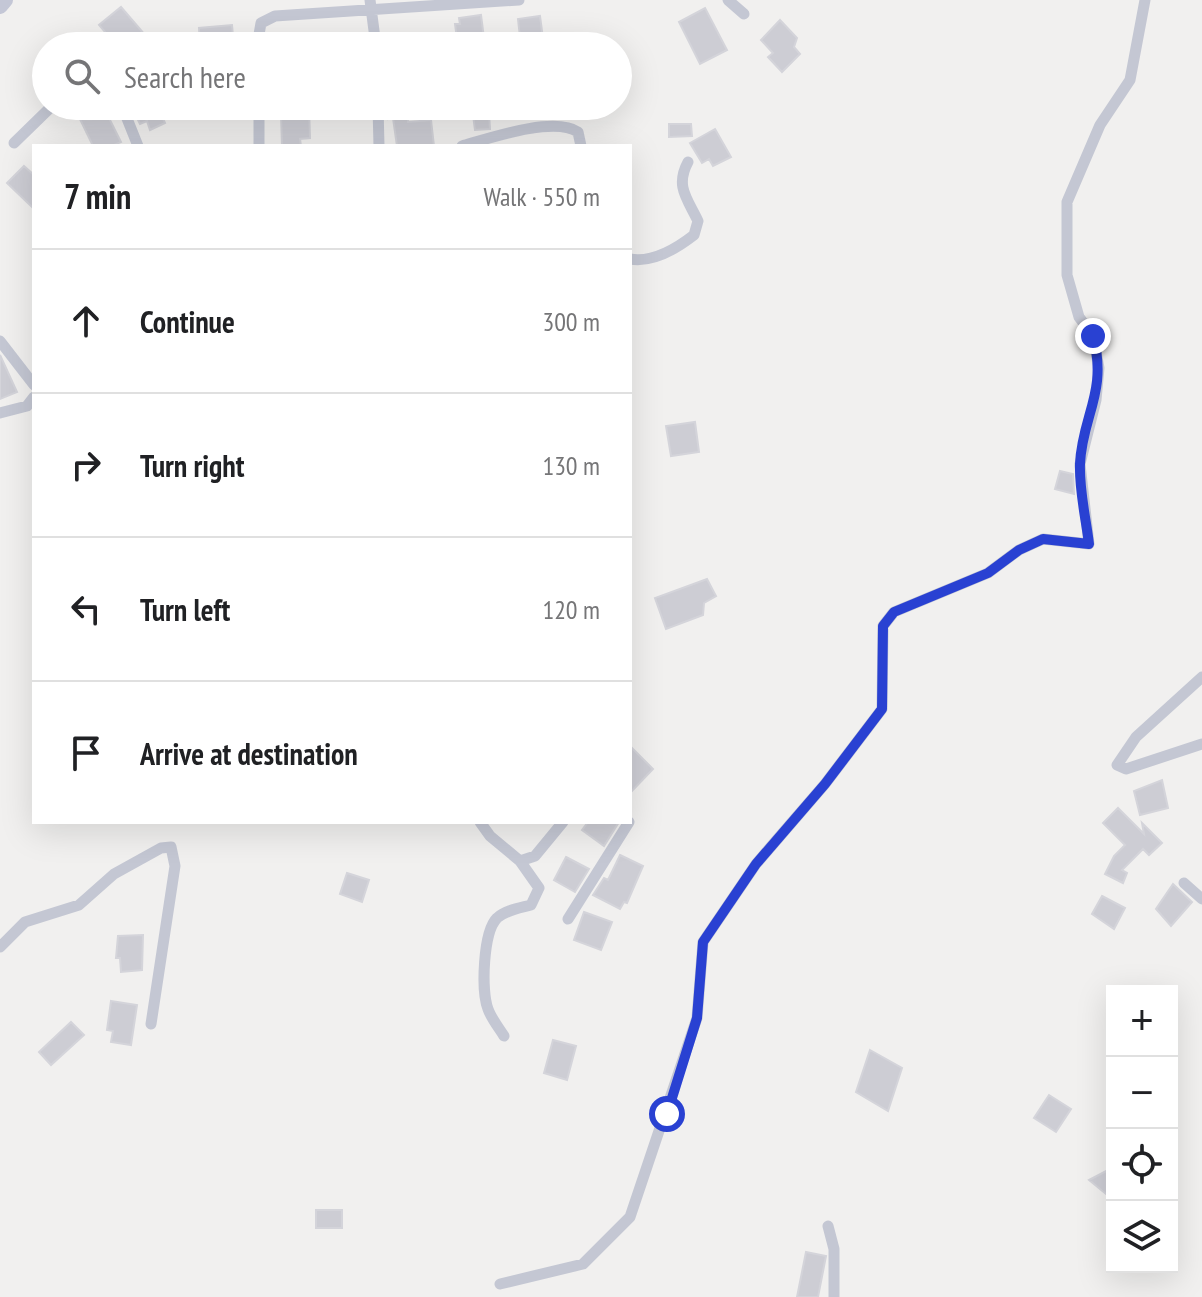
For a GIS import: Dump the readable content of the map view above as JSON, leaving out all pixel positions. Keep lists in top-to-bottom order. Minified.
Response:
{"page":{"search":"Search here","heading":["7 min","Walk · 550 m"],"list":[["Continue","300 m"],["Turn right","130 m"],["Turn left","120 m"],"Arrive at destination"],"map_buttons":["+","−"]}}
